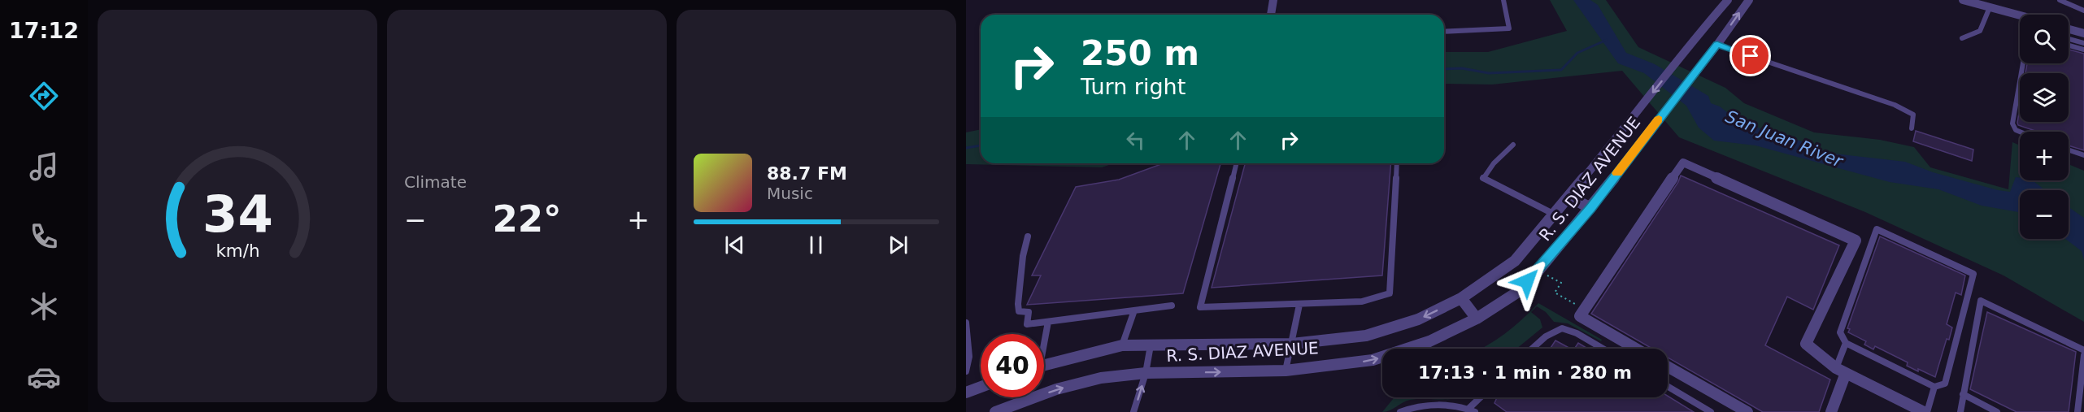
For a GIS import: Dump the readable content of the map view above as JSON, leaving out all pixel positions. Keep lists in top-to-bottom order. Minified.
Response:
{"streets":{"street":["R. S. DIAZ AVENUE"]},"water":["San Juan River"],"page":{"tabs":"17:12","tile":"Climate","map_buttons":["+","−"],"turn":["250 m","Turn right"],"song":["88.7 FM","Music"],"heat":["−","22°","+"],"limit":"40","trip":"17:13 · 1 min · 280 m","gauge":["34","km/h"]}}
